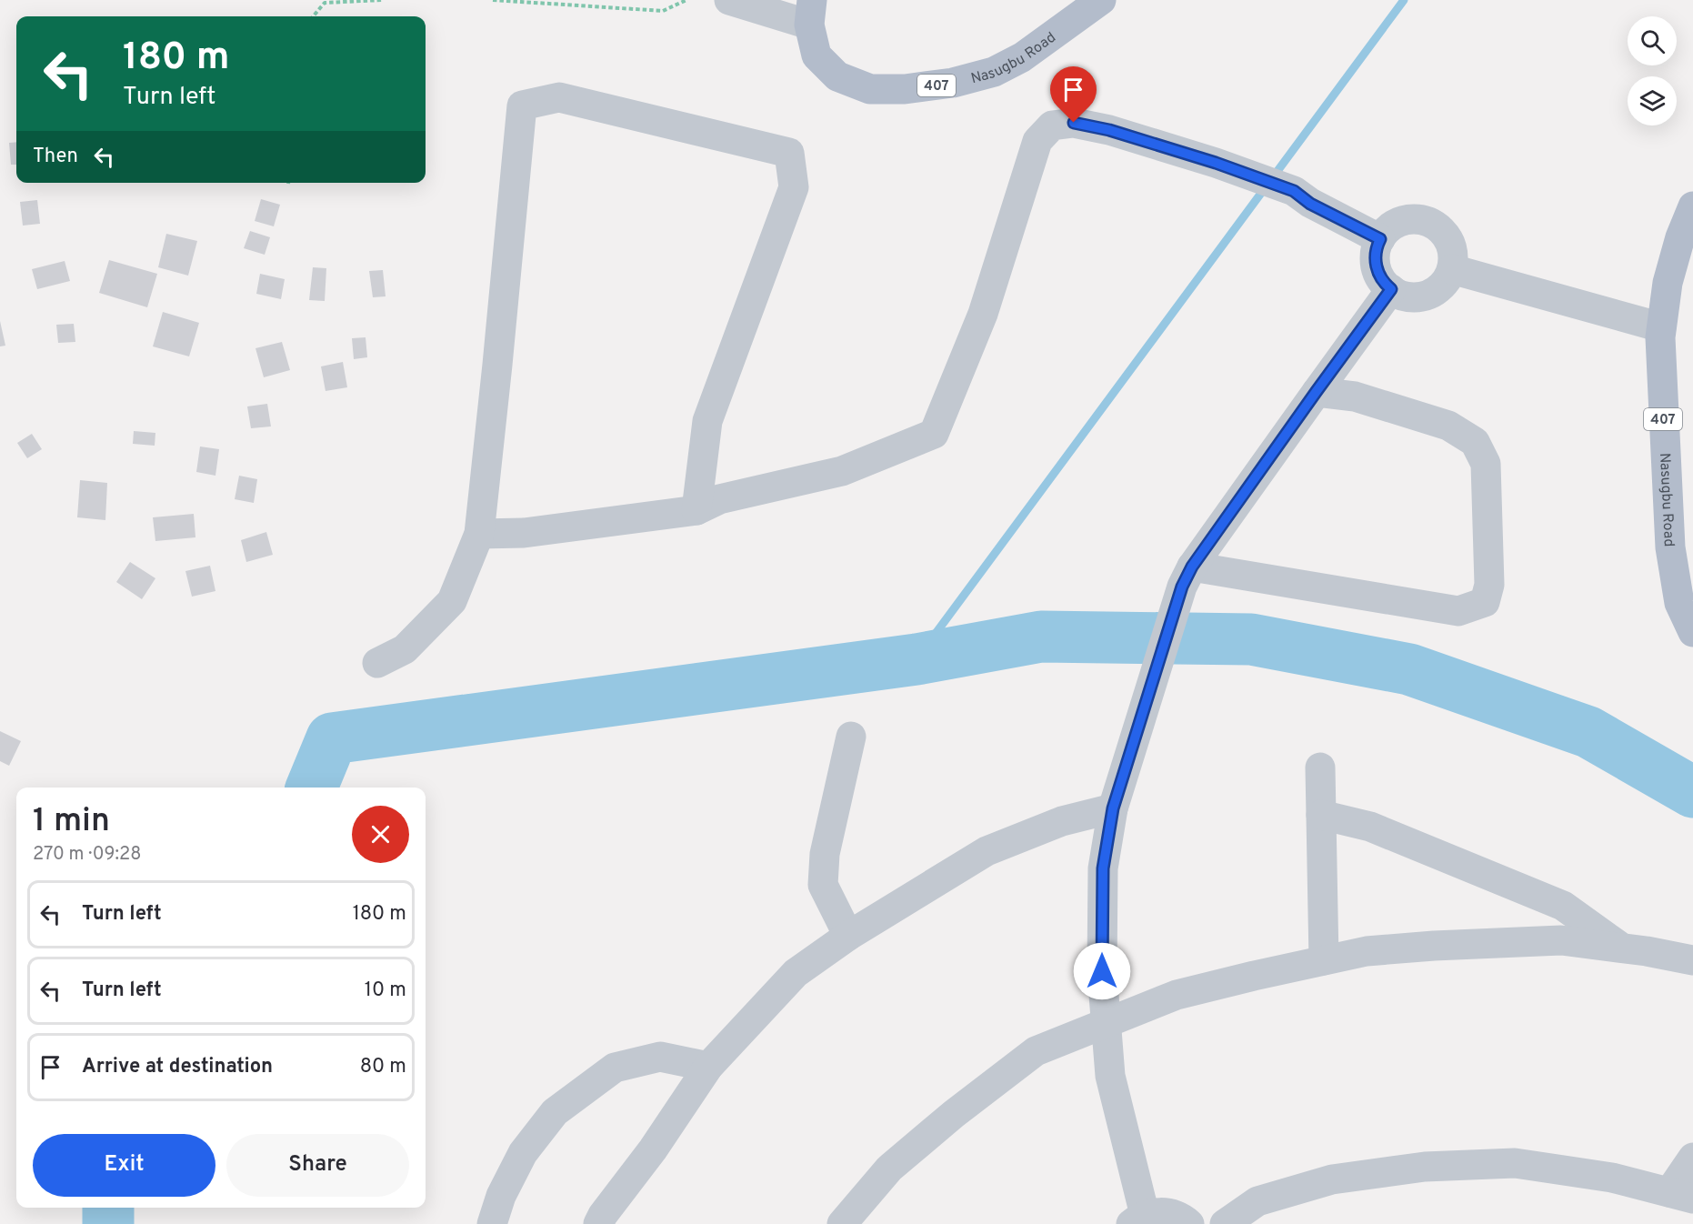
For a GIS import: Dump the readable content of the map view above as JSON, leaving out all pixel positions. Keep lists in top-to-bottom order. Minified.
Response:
{"streets":{"main road":["Nasugbu Road","407"]},"page":{"turn":["180 m","Turn left"],"then":"Then","heading":["1 min","270 m · 09:28"],"list":[{"name":"Turn left","value":"180 m"},{"name":"Turn left","value":"10 m"},{"name":"Arrive at destination","value":"80 m"}],"buttons":["Exit","Share"]}}
